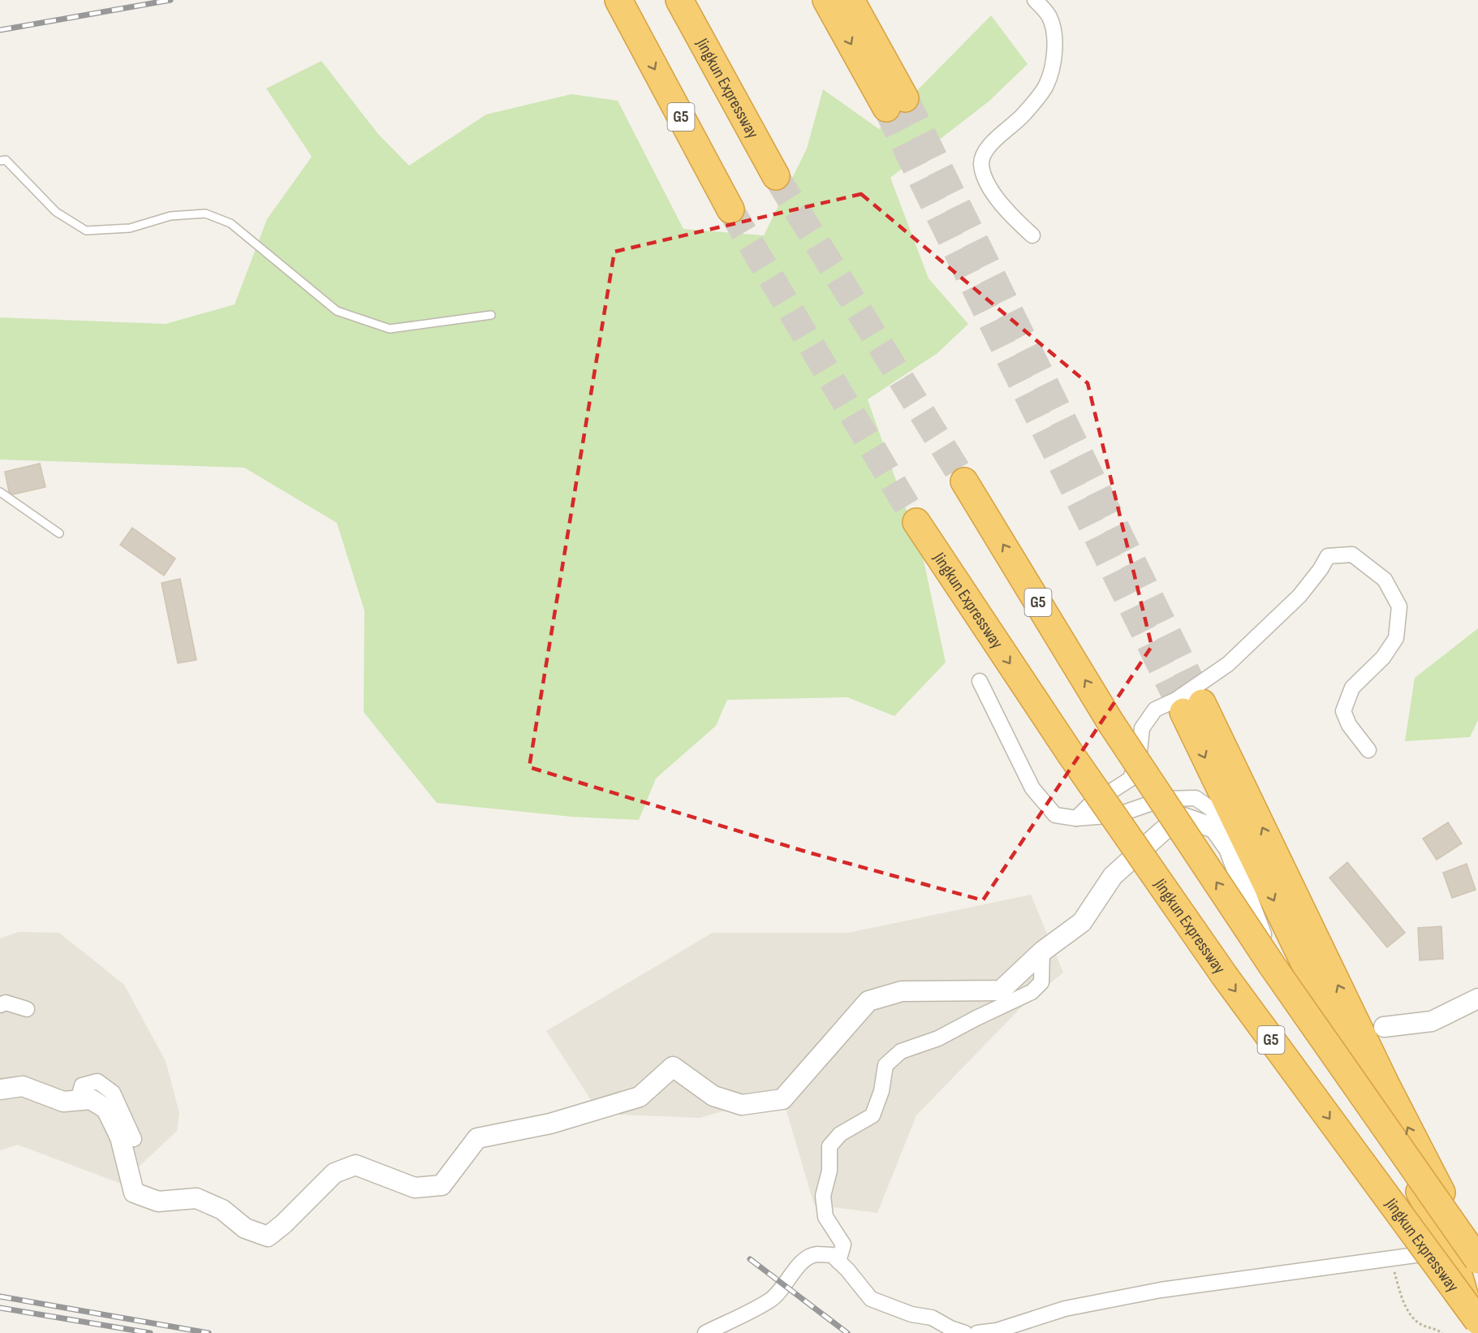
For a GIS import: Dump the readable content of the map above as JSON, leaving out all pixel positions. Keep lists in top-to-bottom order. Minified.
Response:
{"streets":{"highway":["Jingkun Expressway","G5"]}}
